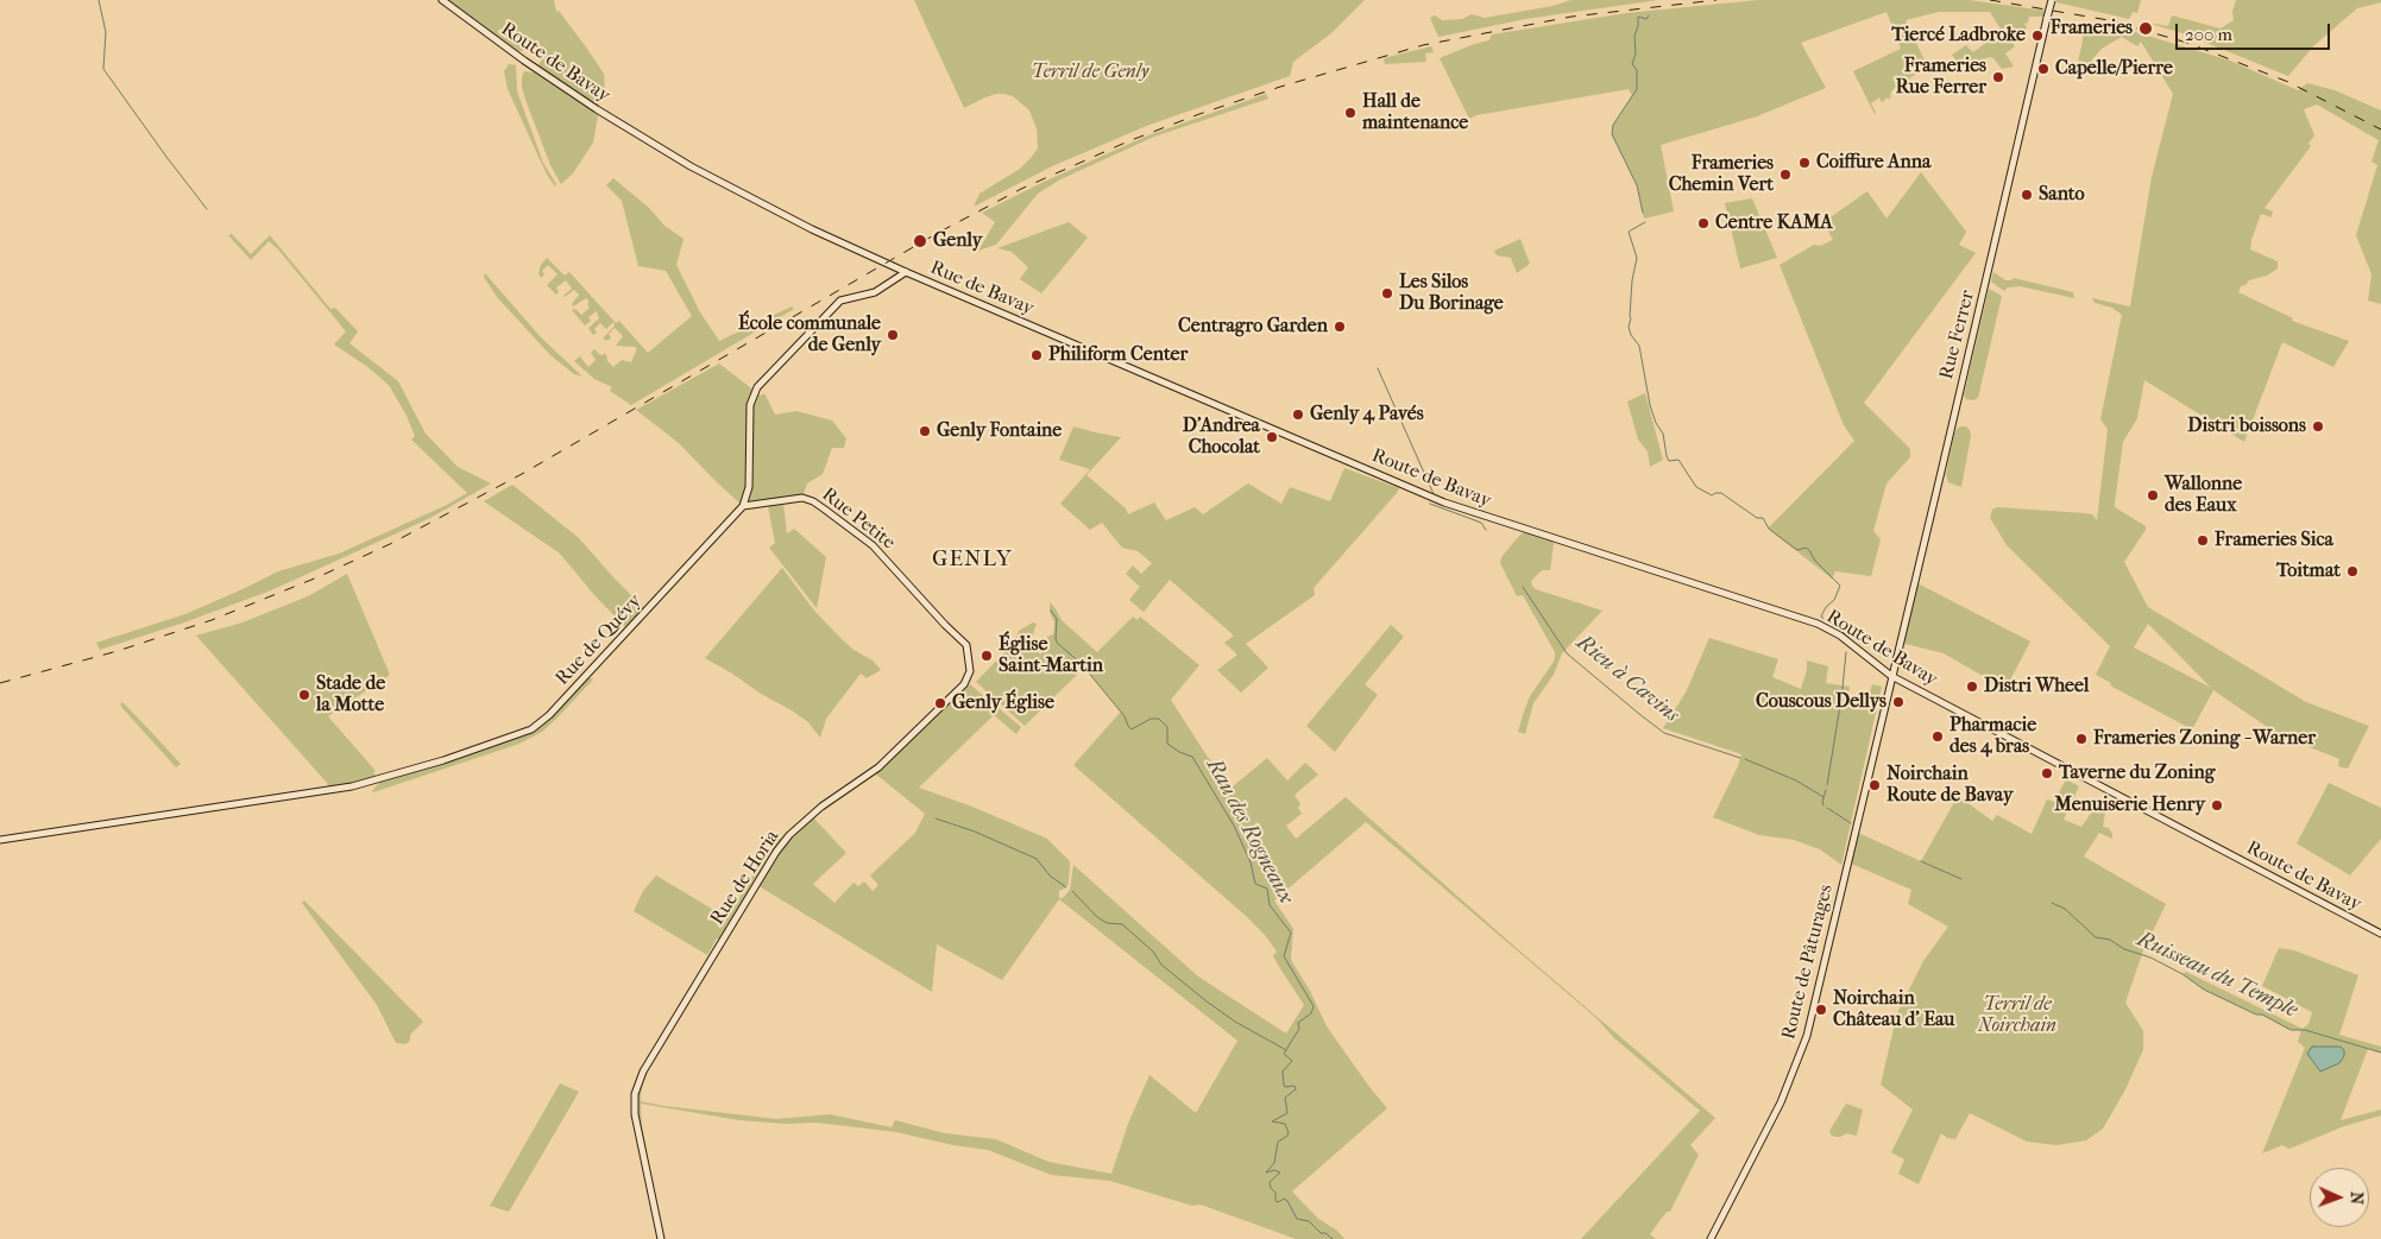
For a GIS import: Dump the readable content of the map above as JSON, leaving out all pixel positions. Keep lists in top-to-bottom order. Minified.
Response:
{"streets":{"main road":["Route de Bavay","Rue de Bavay","Rue Ferrer","Rue Petite","Rue de Quévy","Rue de Horia","Route de Pâturages"]},"crossings":[["Route de Bavay","Rue de Bavay"],["Route de Bavay","Rue Ferrer"],["Route de Bavay","Route de Pâturages"],["Rue Ferrer","Route de Pâturages"],["Rue Petite","Rue de Quévy"],["Rue Petite","Rue de Horia"]],"districts":["GENLY"],"water":["Rieu à Cavins","Rau des Rogneaux","Ruisseau du Temple"],"parks":["Terril de Genly","Terril de Noirchain"],"places":["Frameries","Tiercé Ladbroke","Capelle/Pierre","Frameries Rue Ferrer","Hall de maintenance","Coiffure Anna","Frameries Chemin Vert","Santo","Centre KAMA","Genly","Les Silos Du Borinage","Centragro Garden","École communale de Genly","Philiform Center","Genly 4 Pavés","Distri boissons","Genly Fontaine","D'Andrea Chocolat","Wallonne des Eaux","Frameries Sica","Toitmat","Église Saint-Martin","Distri Wheel","Stade de la Motte","Couscous Dellys","Genly Église","Pharmacie des 4 bras","Frameries Zoning - Warner","Taverne du Zoning","Noirchain Route de Bavay","Menuiserie Henry","Noirchain Château d' Eau"],"scale_bar":"200 m","north":"right"}
